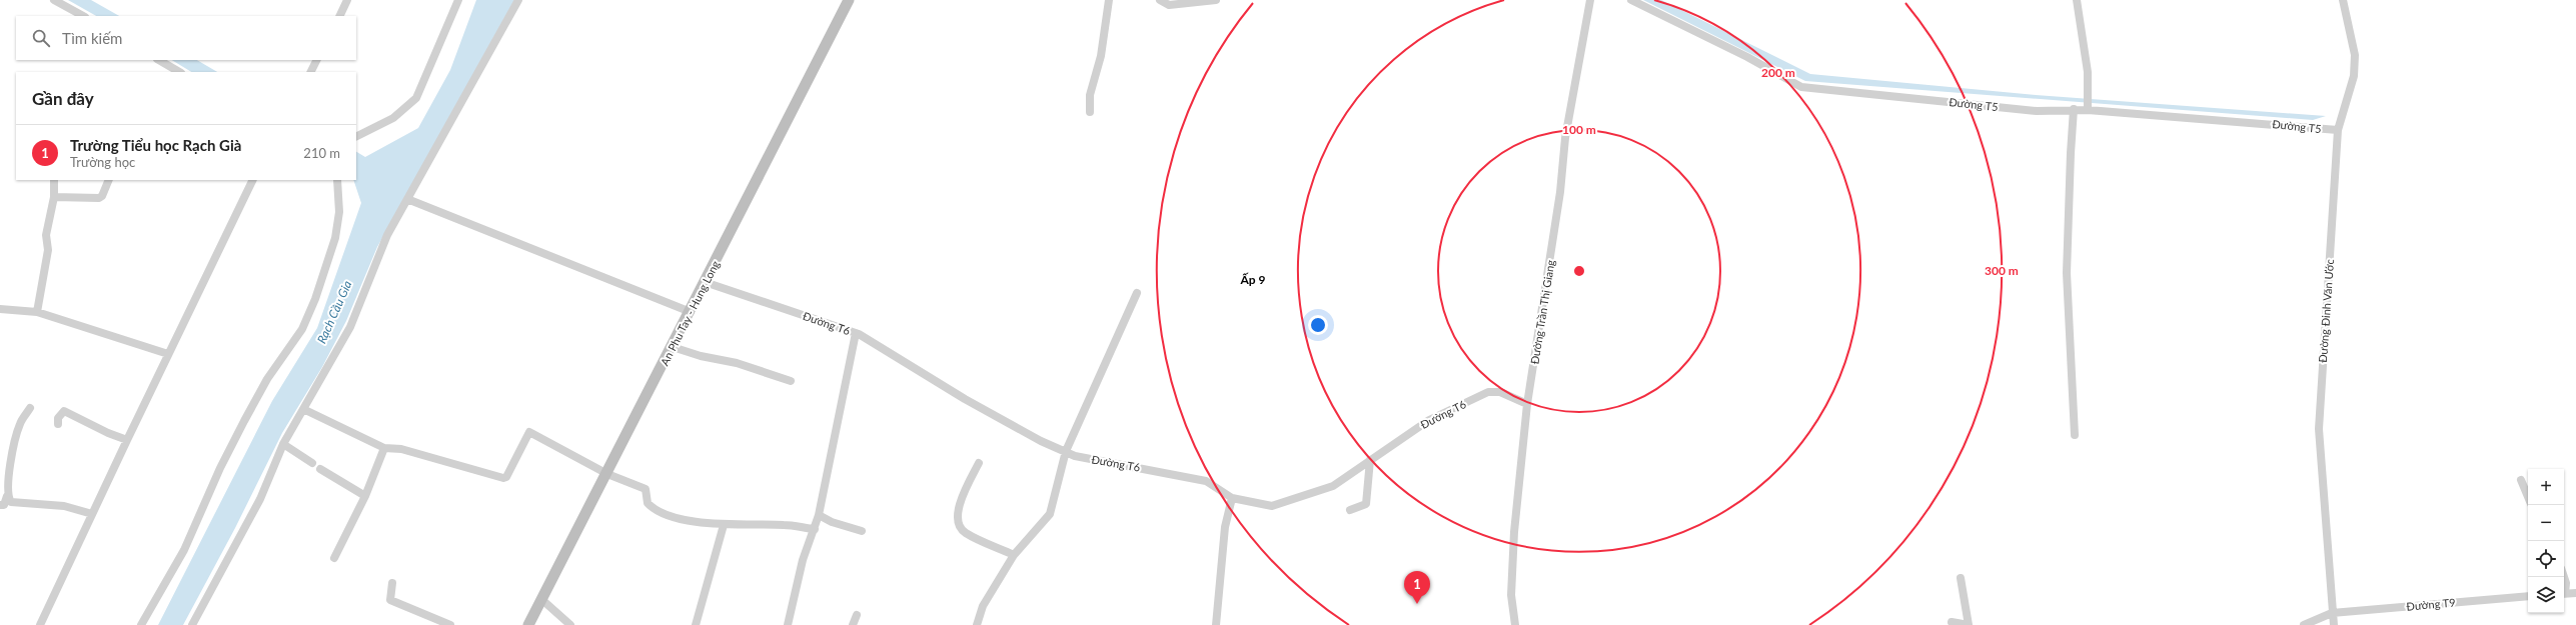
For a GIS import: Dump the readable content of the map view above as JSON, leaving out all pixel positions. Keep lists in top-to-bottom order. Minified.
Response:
{"streets":{"street":["Đường T5","Đường Đinh Văn Ước","Đường Trần Thị Giang","An Phu Tay - Hung Long","Đường T6","Đường T9"]},"crossings":[["Đường T5","Đường Đinh Văn Ước"],["Đường Đinh Văn Ước","Đường T9"],["Đường Trần Thị Giang","Đường T6"],["An Phu Tay - Hung Long","Đường T6"]],"districts":["Ấp 9"],"water":["Rạch Cầu Gia"],"page":{"search":"Tìm kiếm","heading":"Gần đây","list":[{"mark":"1","name":"Trường Tiểu học Rạch Già","note":"Trường học","value":"210 m"}],"map_buttons":["+","−"],"pins":"1"},"rings":["200 m","100 m","300 m"]}
